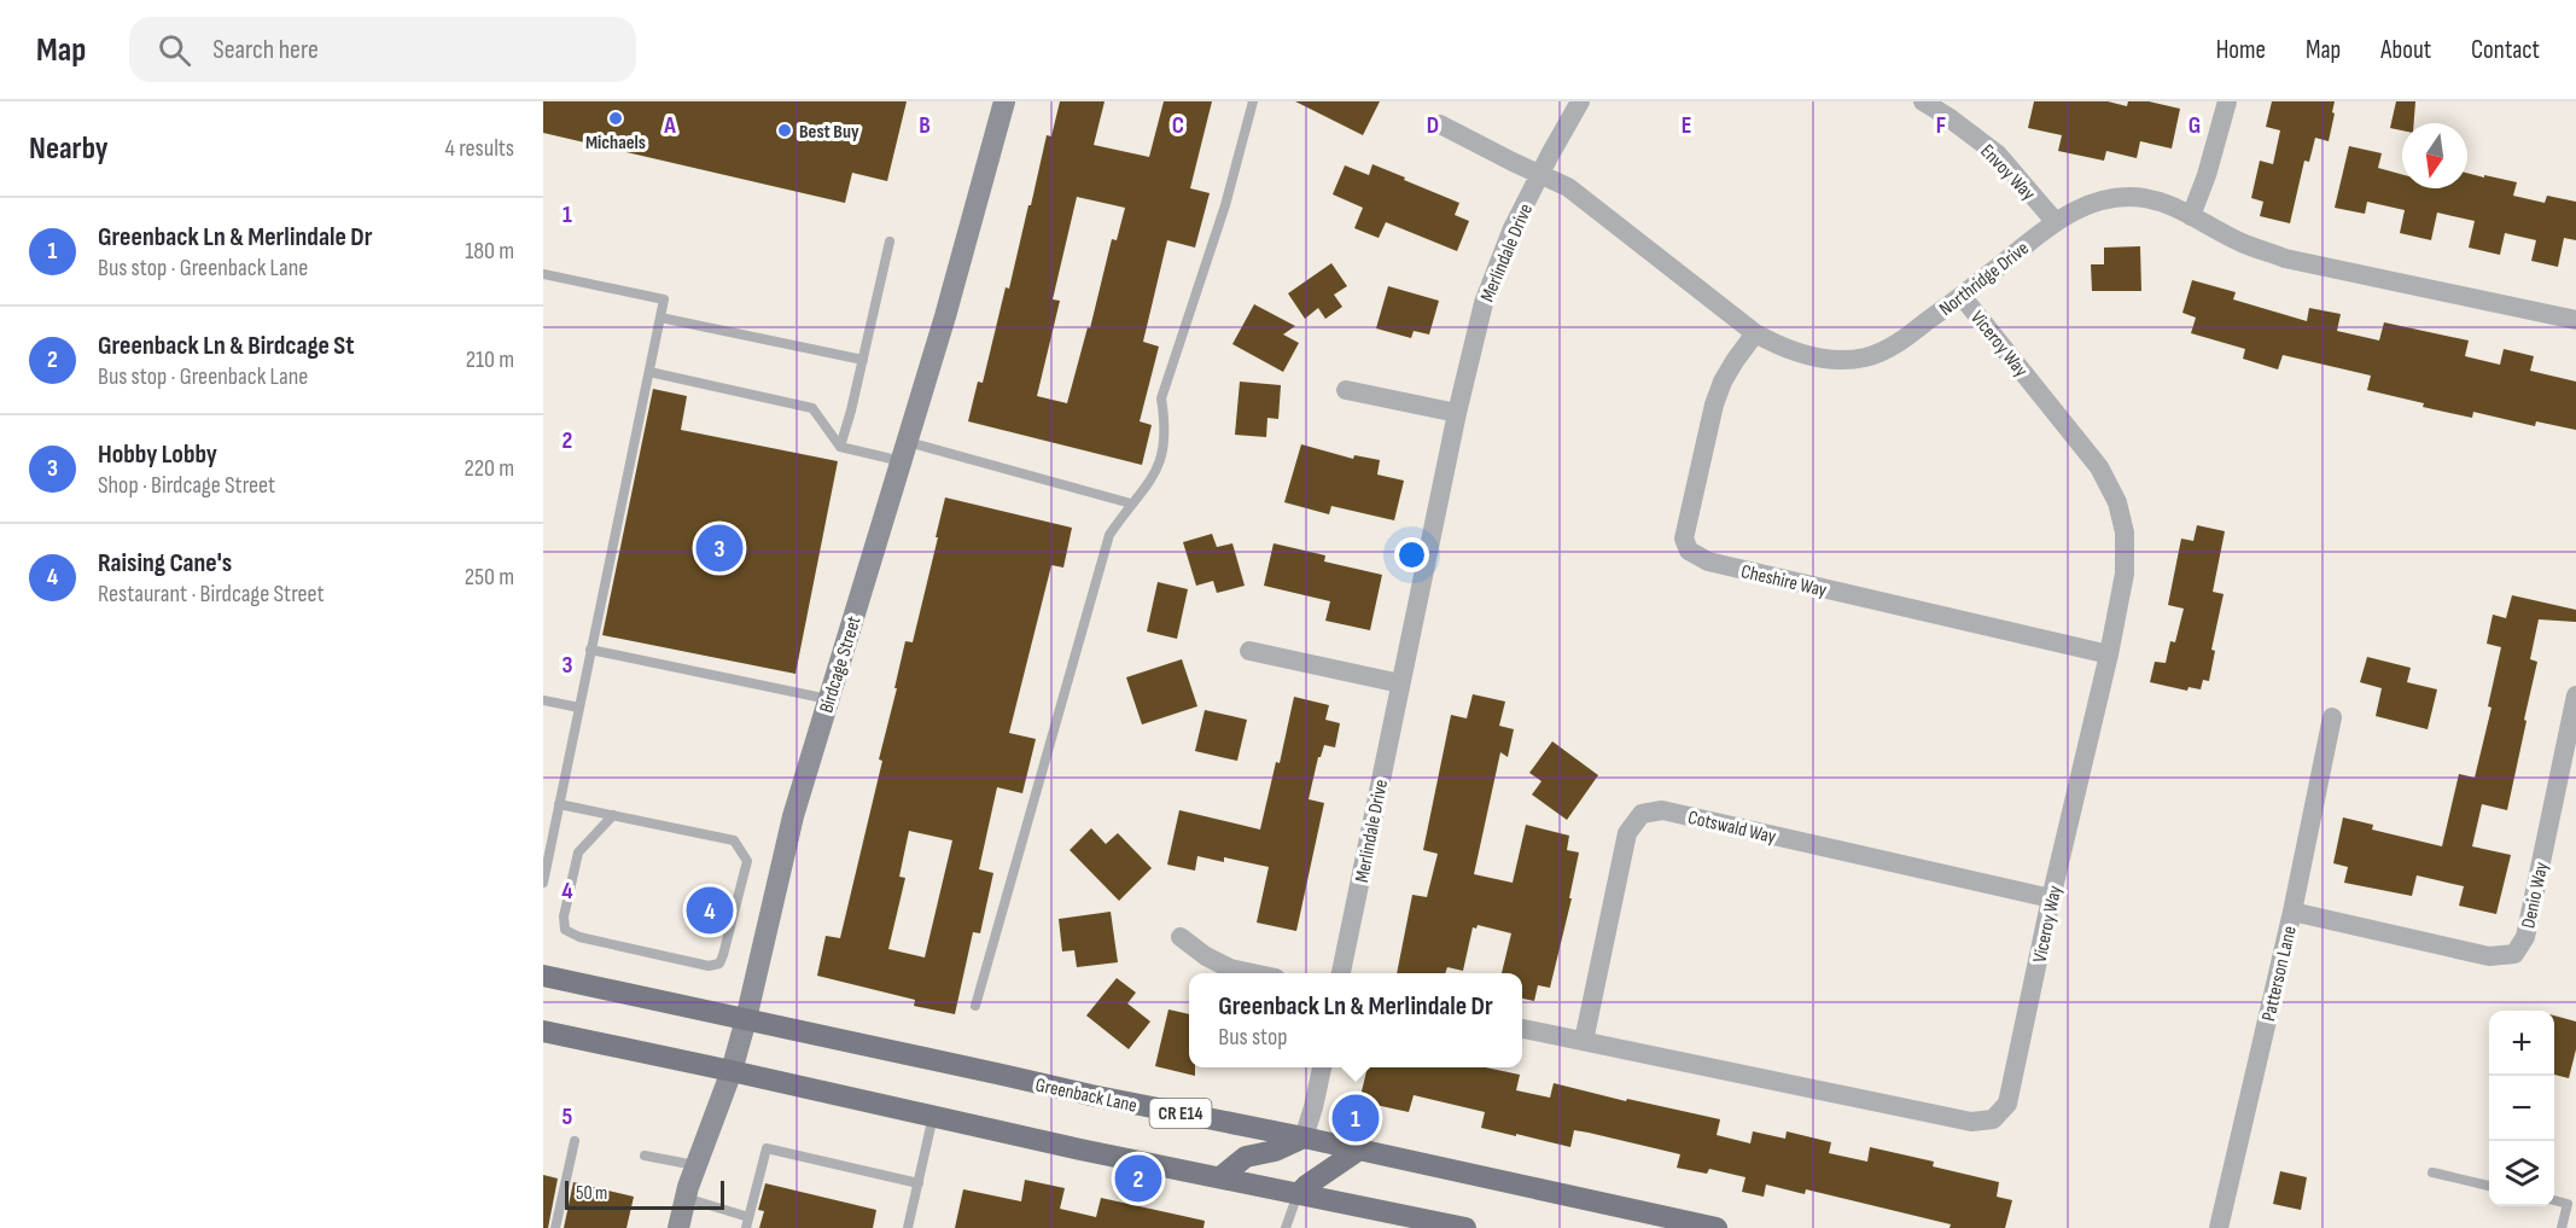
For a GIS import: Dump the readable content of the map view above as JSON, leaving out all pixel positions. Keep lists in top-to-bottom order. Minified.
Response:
{"streets":{"main road":["Greenback Lane","CR E14"],"street":["Envoy Way","Merlindale Drive","Northridge Drive","Viceroy Way","Cheshire Way","Birdcage Street","Cotswald Way","Denio Way","Patterson Lane"]},"crossings":[["Envoy Way","Northridge Drive"],["Merlindale Drive","Northridge Drive"],["Northridge Drive","Viceroy Way"],["Northridge Drive","Cheshire Way"],["Viceroy Way","Cheshire Way"],["Viceroy Way","Cotswald Way"],["Birdcage Street","Greenback Lane"],["Denio Way","Patterson Lane"]],"places":["Michaels","Best Buy"],"scale_bar":"50 m","north":"bottom","page":{"header":"Map","search":"Search here","nav":["Home","Map","About","Contact"],"heading":["Nearby","4 results"],"list":[{"mark":"1","name":"Greenback Ln & Merlindale Dr","note":"Bus stop · Greenback Lane","value":"180 m"},{"mark":"2","name":"Greenback Ln & Birdcage St","note":"Bus stop · Greenback Lane","value":"210 m"},{"mark":"3","name":"Hobby Lobby","note":"Shop · Birdcage Street","value":"220 m"},{"mark":"4","name":"Raising Cane's","note":"Restaurant · Birdcage Street","value":"250 m"}],"pins":["3","4","1","2"],"popup":["Greenback Ln & Merlindale Dr","Bus stop"],"map_buttons":["+","−"],"scale":"50 m"},"grid":{"columns":["A","B","C","D","E","F","G"],"rows":["1","2","3","4","5"]}}
